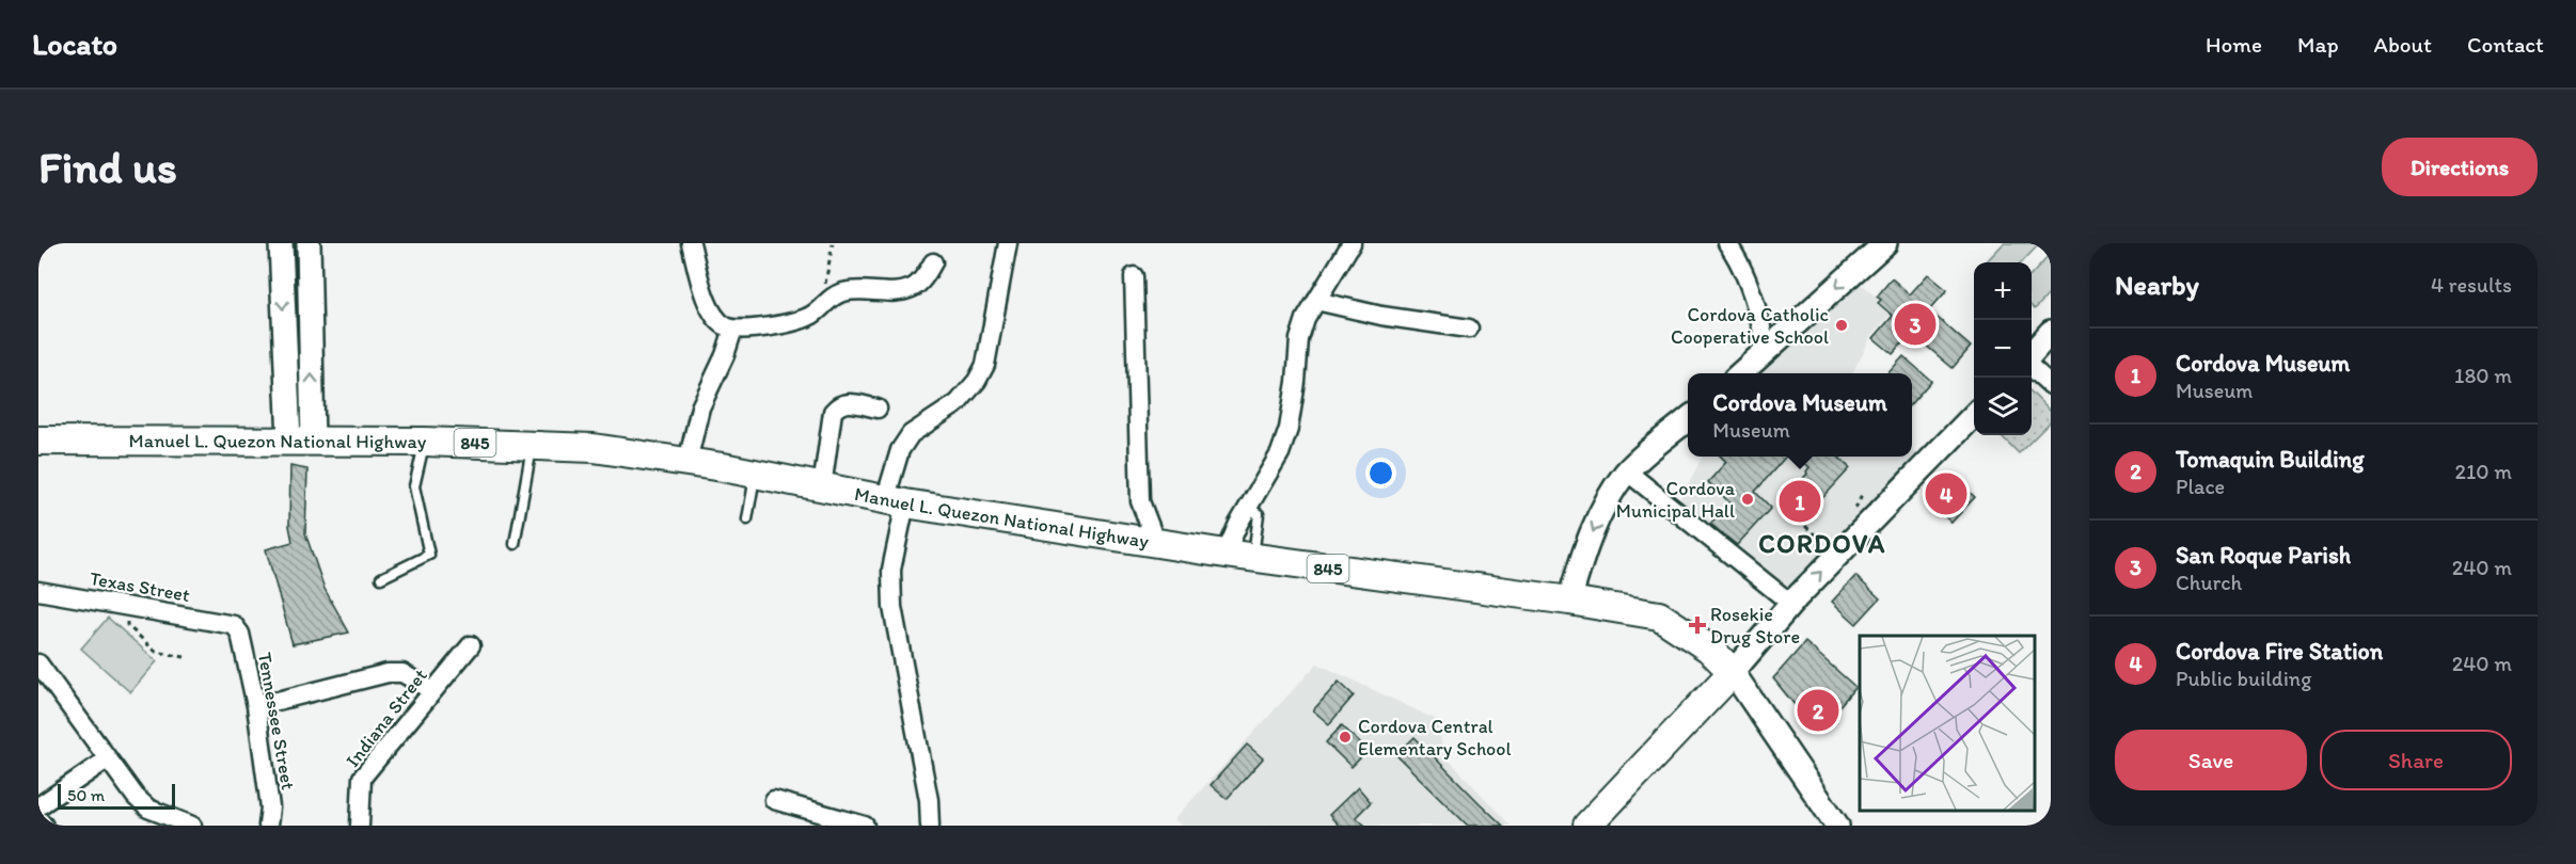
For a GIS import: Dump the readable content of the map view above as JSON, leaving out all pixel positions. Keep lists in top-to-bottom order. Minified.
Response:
{"streets":{"main road":["Manuel L. Quezon National Highway","845"],"street":["Texas Street","Indiana Street","Tennessee Street"]},"crossings":[["Texas Street","Tennessee Street"]],"districts":["CORDOVA"],"places":{"other":["Cordova Catholic Cooperative School","Cordova Municipal Hall","Cordova Central Elementary School"],"health":["Rosekie Drug Store"]},"scale_bar":"50 m","page":{"header":"Locato","nav":["Home","Map","About","Contact"],"buttons":["Directions",["Save","Share"]],"title":"Find us","heading":["Nearby","4 results"],"map_buttons":["+","−"],"pins":["3","4","1","2"],"list":[{"mark":"1","name":"Cordova Museum","note":"Museum","value":"180 m"},{"mark":"2","name":"Tomaquin Building","note":"Place","value":"210 m"},{"mark":"3","name":"San Roque Parish","note":"Church","value":"240 m"},{"mark":"4","name":"Cordova Fire Station","note":"Public building","value":"240 m"}],"popup":["Cordova Museum","Museum"],"scale":"50 m"}}
